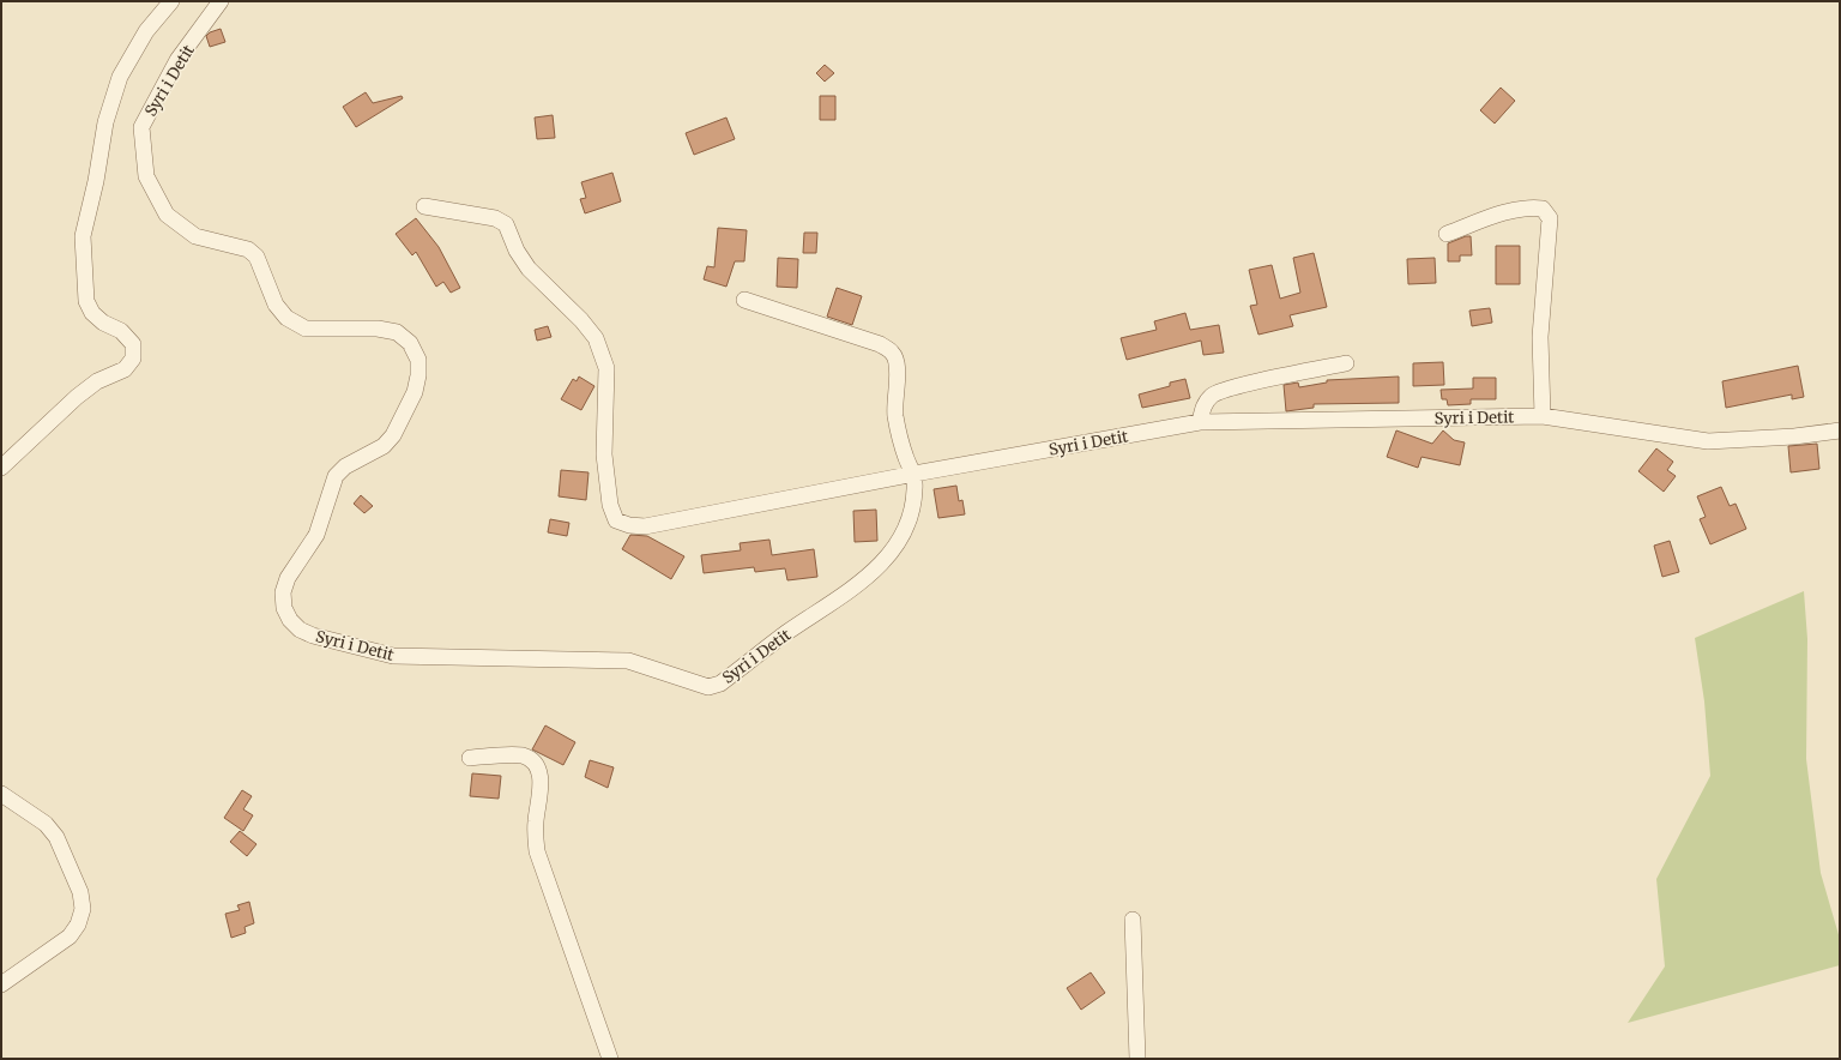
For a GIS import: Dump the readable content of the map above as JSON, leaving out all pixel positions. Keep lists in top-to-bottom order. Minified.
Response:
{"streets":{"street":["Syri i Detit"]}}
